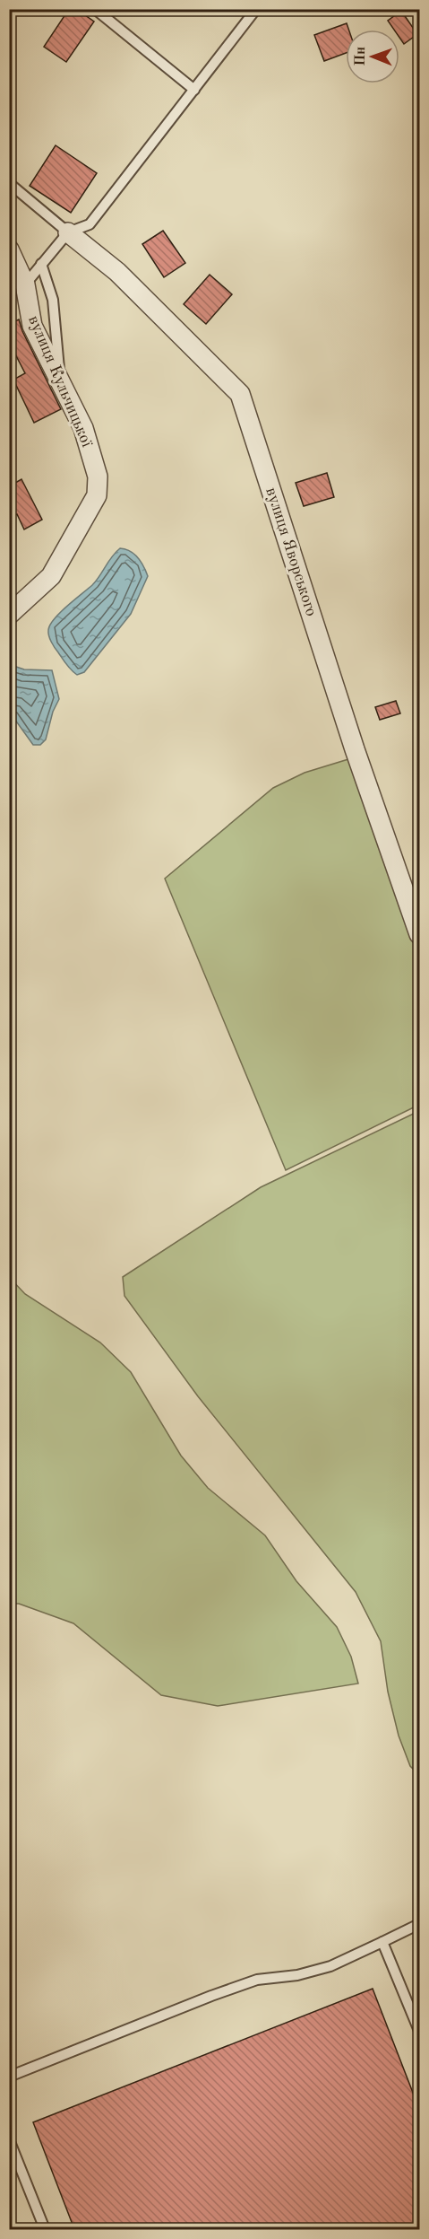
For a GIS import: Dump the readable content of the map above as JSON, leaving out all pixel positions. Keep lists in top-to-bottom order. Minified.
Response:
{"streets":{"street":["вулиця Кульчицької","вулиця Яворського"]},"north":"left"}
